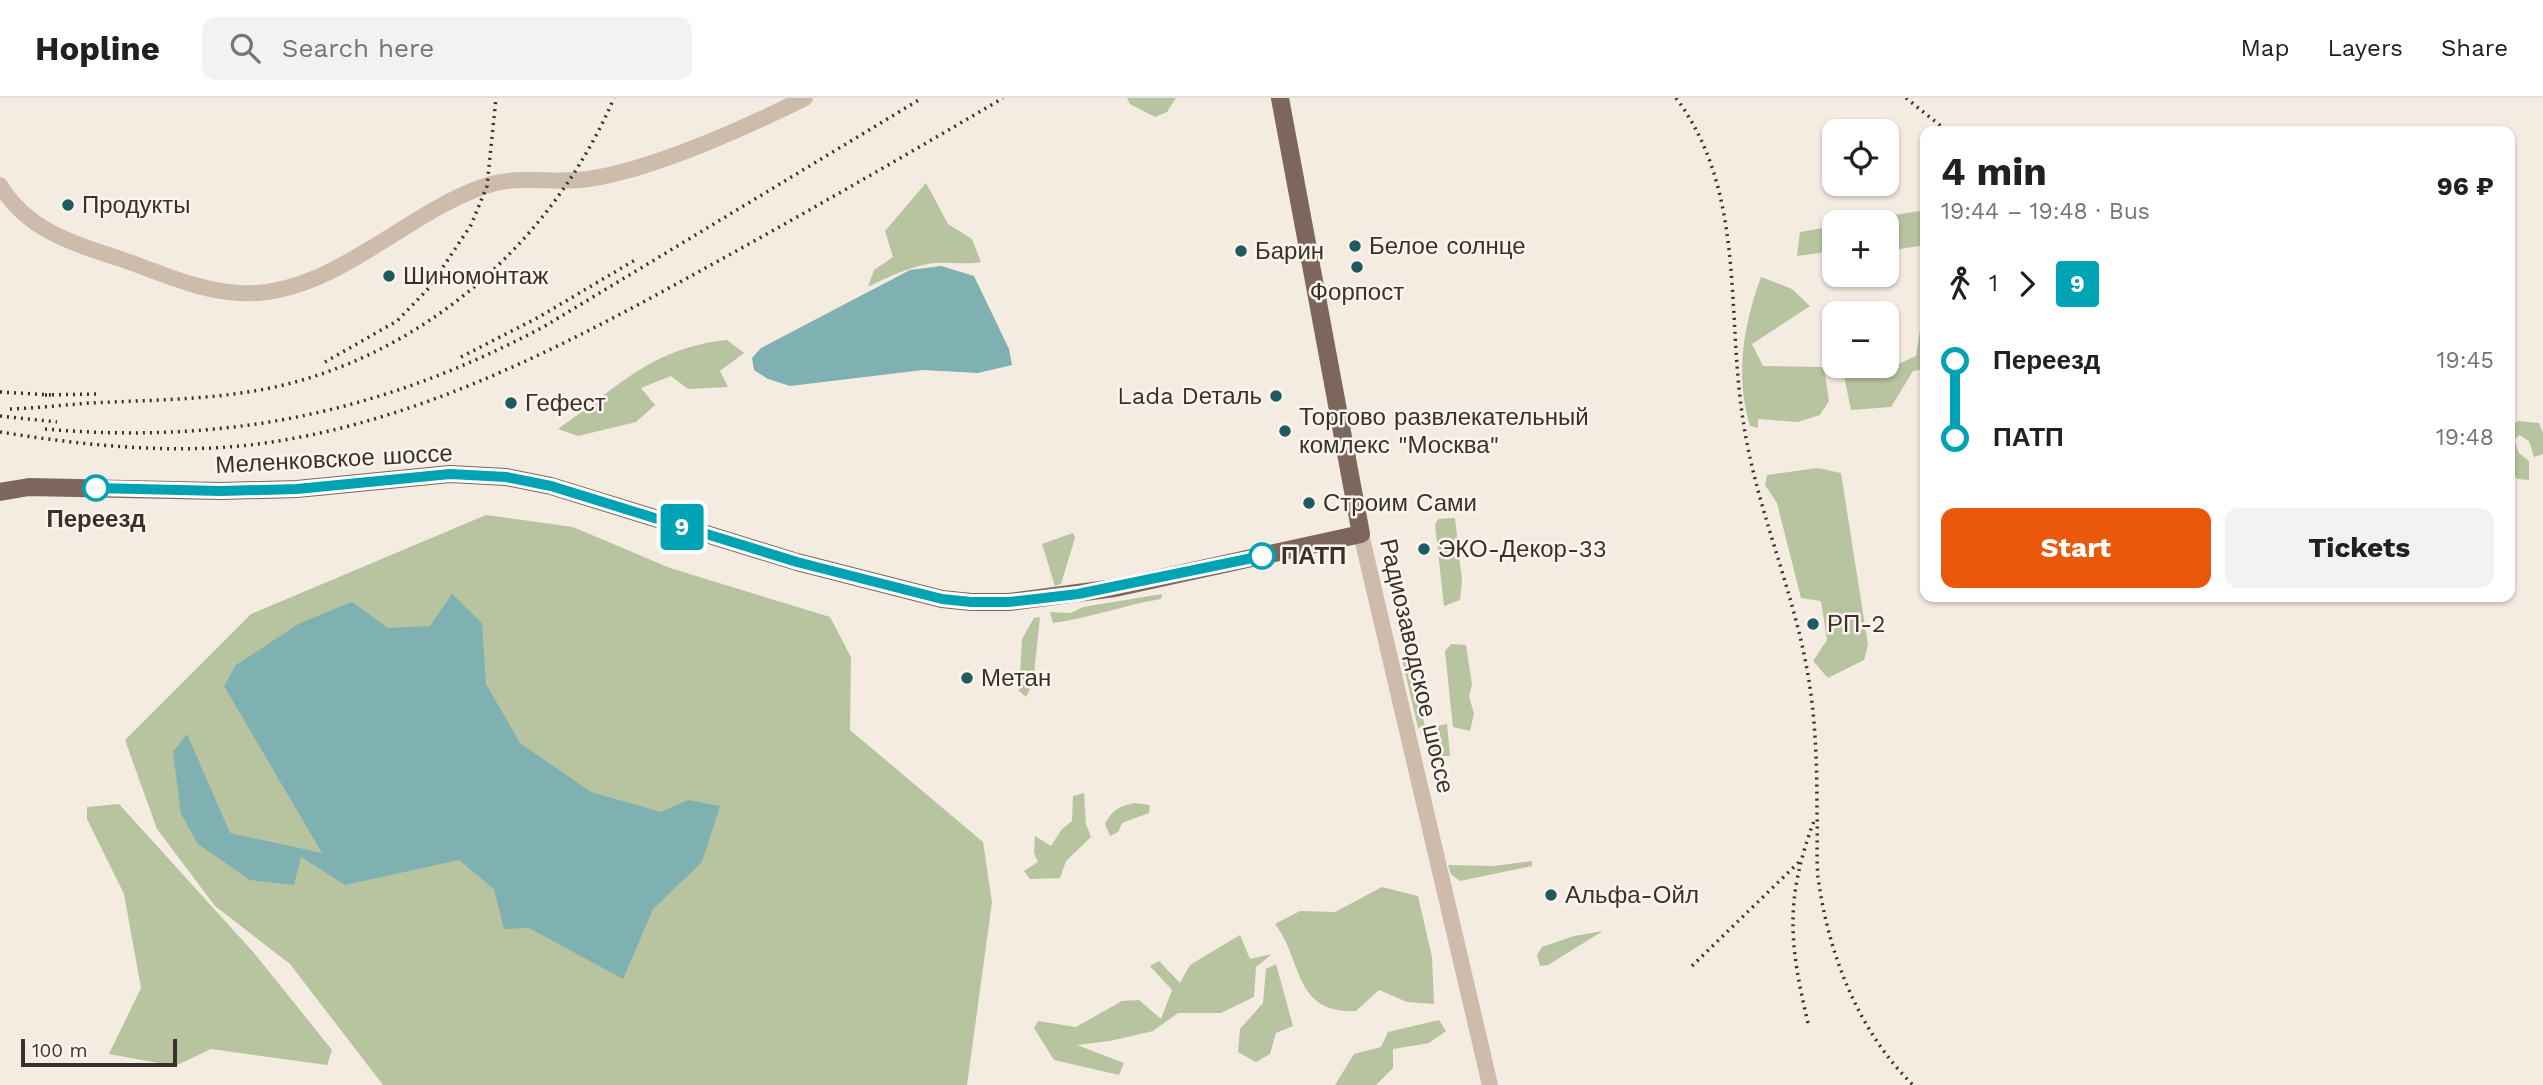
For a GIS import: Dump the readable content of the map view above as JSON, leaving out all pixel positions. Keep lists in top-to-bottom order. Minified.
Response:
{"streets":{"main road":["Меленковское шоссе","Радиозаводское шоссе"]},"crossings":[["Меленковское шоссе","Радиозаводское шоссе"]],"places":["Продукты","Белое солнце","Барин","Форпост","Шиномонтаж","Lada Dеталь","Гефест","Торгово развлекательный комлекс \"Москва\"","Переезд","Строим Сами","ЭКО-Декор-33","ПАТП","РП-2","Метан","Альфа-Ойл"],"lines":["bus line 9"],"scale_bar":"100 m","page":{"header":"Hopline","search":"Search here","nav":["Map","Layers","Share"],"on_map":"9","map_buttons":["+","−"],"heading":["4 min","19:44 – 19:48 · Bus","96 ₽"],"legs":["1","9"],"list":[{"name":"Переезд","value":"19:45"},{"name":"ПАТП","value":"19:48"}],"buttons":["Start","Tickets"],"scale":"100 m"}}
